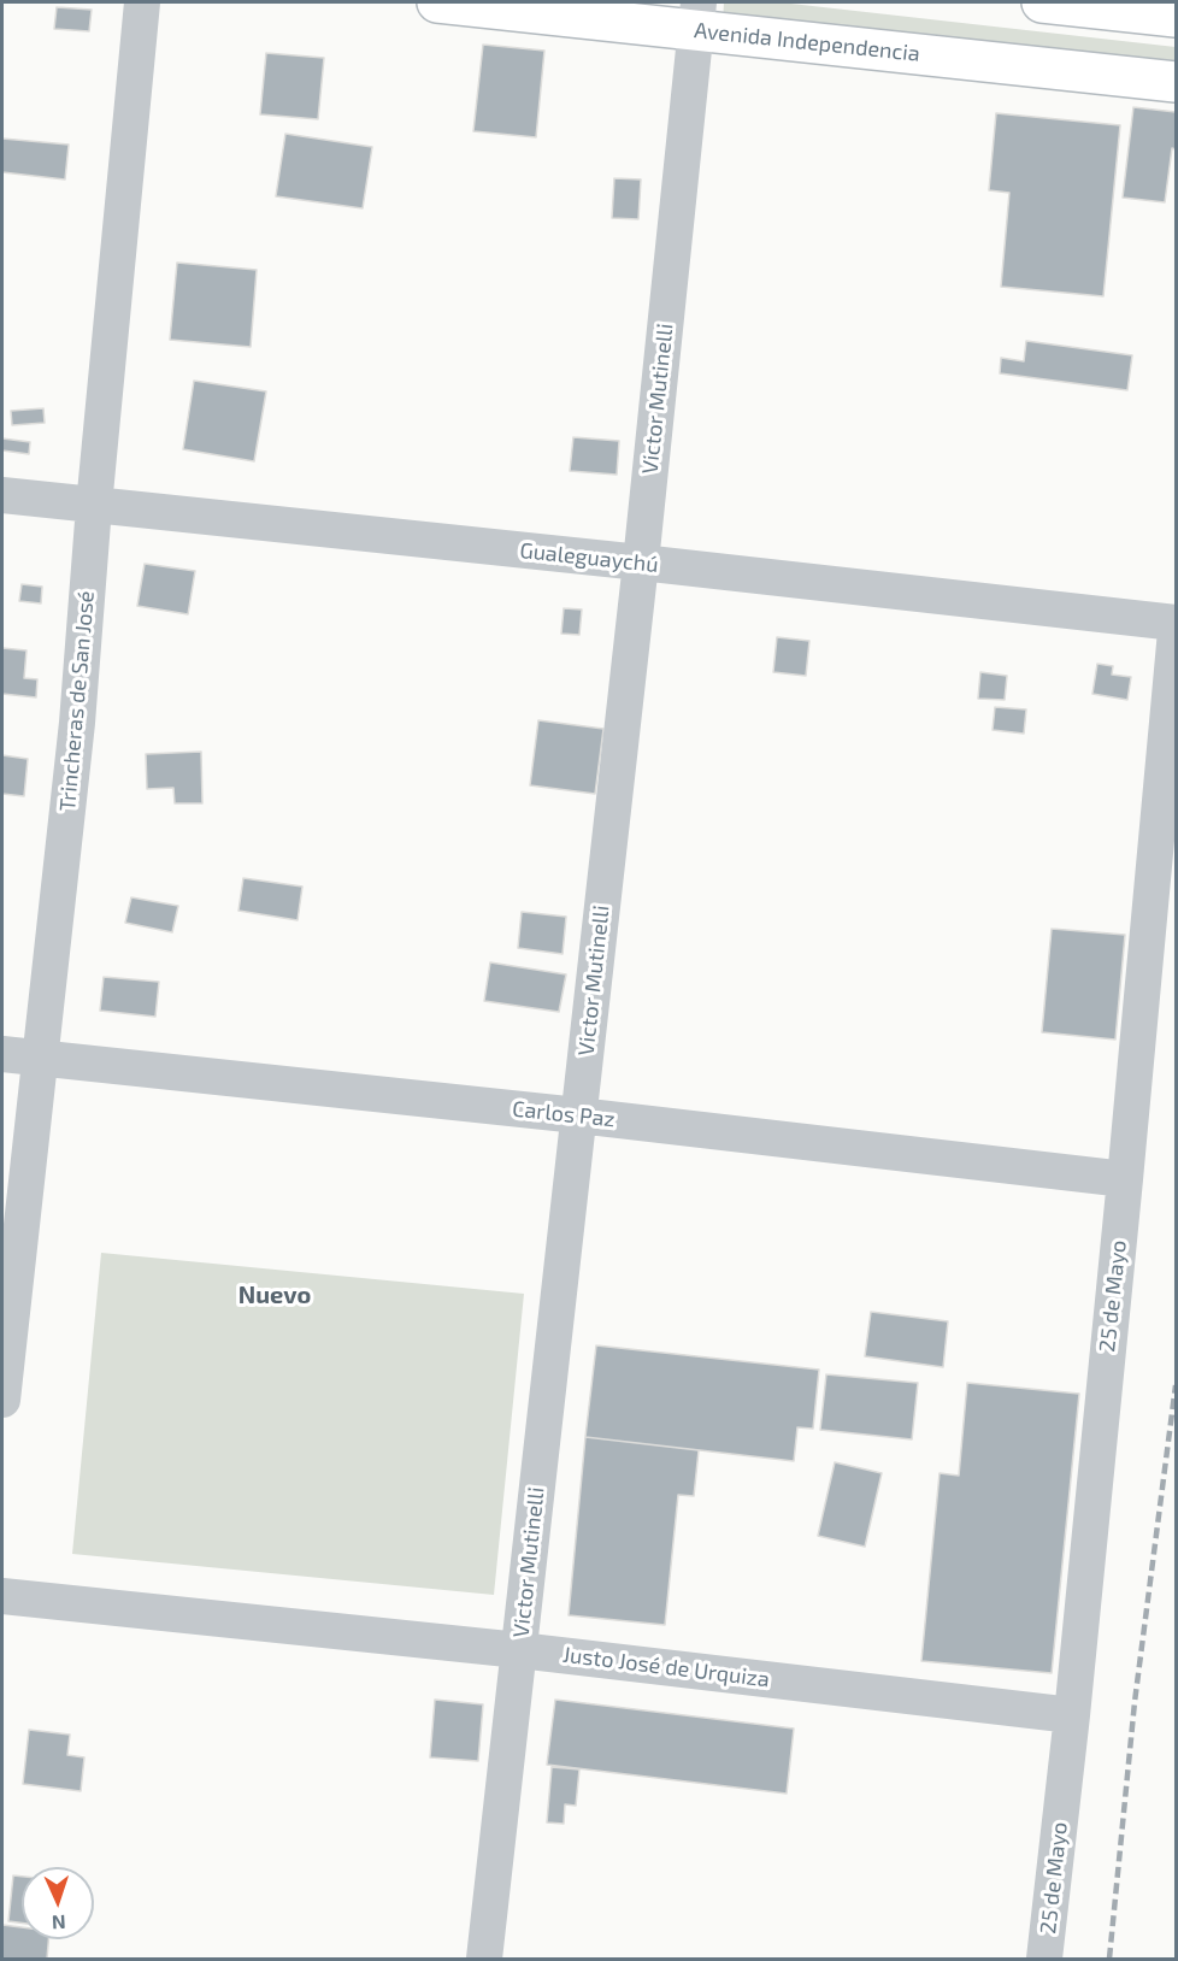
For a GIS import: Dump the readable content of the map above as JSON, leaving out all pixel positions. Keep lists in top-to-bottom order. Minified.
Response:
{"streets":{"main road":["Avenida Independencia"],"street":["Victor Mutinelli","Gualeguaychú","Trincheras de San José","Carlos Paz","25 de Mayo","Justo José de Urquiza"]},"crossings":[["Avenida Independencia","Victor Mutinelli"],["Victor Mutinelli","Gualeguaychú"],["Victor Mutinelli","Carlos Paz"],["Victor Mutinelli","Justo José de Urquiza"],["Gualeguaychú","Trincheras de San José"],["Trincheras de San José","Carlos Paz"],["Carlos Paz","25 de Mayo"],["25 de Mayo","Justo José de Urquiza"]],"districts":["Nuevo"],"north":"bottom"}
